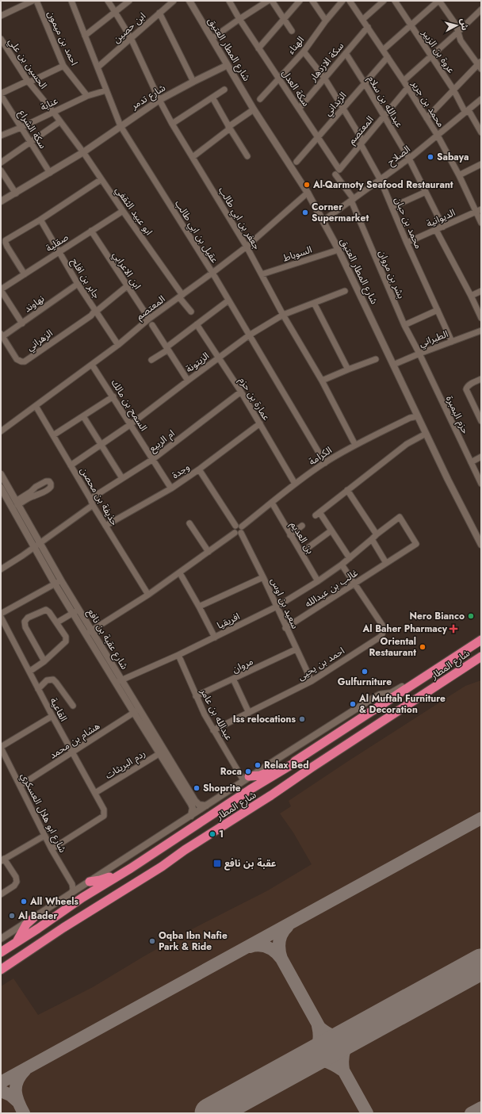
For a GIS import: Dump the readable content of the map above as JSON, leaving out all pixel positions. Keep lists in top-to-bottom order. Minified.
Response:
{"streets":{"highway":["شارع المطار"],"street":["ابن حصين","احمد بن ميمون","الهناء","شارع المطار العتيق","عروة بن الزبير","سكة الازدهار","الحسين بن علي","سكة العدل","شارع تدمر","عبدالله بن سلام","عنابة","الزبداني","محمد بن جرير","سكة الشراع","المعتصم","الصلاح","ابو عبيد الثقفي","جعفر بن ابي طالب","الديوانية","محمد بن حبان","عقيل بن ابي طالب","صقلية","السوباط","ابن الاعرابي","بشر بن مروان","جابر بن افلح","نهاوند","الطبراني","الزهراني","الزيتونة","عمارة بن حزم","السمح بن مالك","حزم البمبرة","ام الربيع","الكرامة","وجدة","حذيفة بن محصن","بن العديم","غالب بن عبدالله","سعيد بن اوس","افريقيا","شارع عقبة بن نافع","احمد بن يحيى","مروان","القاعية","عبدالله بن عامر","هشام بن محمد","ردم البريثات","شارع ابو هلال العسكري"]},"crossings":[["ابن حصين","جعفر بن ابي طالب"],["ابن حصين","عقيل بن ابي طالب"],["احمد بن ميمون","عنابة"],["الهناء","سكة العدل"],["الهناء","محمد بن حبان"],["شارع المطار العتيق","شارع تدمر"],["شارع المطار العتيق","المعتصم"],["شارع المطار العتيق","الصلاح"],["شارع المطار العتيق","السوباط"],["شارع المطار العتيق","الطبراني"],["شارع المطار العتيق","الكرامة"],["عروة بن الزبير","الصلاح"],["سكة الازدهار","سكة العدل"],["سكة الازدهار","عبدالله بن سلام"],["سكة الازدهار","محمد بن جرير"],["سكة الازدهار","محمد بن حبان"],["الحسين بن علي","عنابة"],["سكة العدل","الزبداني"],["سكة العدل","المعتصم"],["شارع تدمر","سكة الشراع"],["شارع تدمر","ابو عبيد الثقفي"],["شارع تدمر","جعفر بن ابي طالب"],["شارع تدمر","عقيل بن ابي طالب"],["عبدالله بن سلام","الزبداني"],["عبدالله بن سلام","المعتصم"],["عبدالله بن سلام","الصلاح"],["عبدالله بن سلام","الديوانية"],["عنابة","سكة الشراع"],["عنابة","عقيل بن ابي طالب"],["الزبداني","محمد بن جرير"],["الزبداني","محمد بن حبان"],["محمد بن جرير","المعتصم"],["محمد بن جرير","الصلاح"],["محمد بن جرير","الديوانية"],["المعتصم","ابو عبيد الثقفي"],["المعتصم","جعفر بن ابي طالب"],["المعتصم","محمد بن حبان"],["المعتصم","عقيل بن ابي طالب"],["المعتصم","ابن الاعرابي"],["المعتصم","جابر بن افلح"],["المعتصم","السمح بن مالك"],["المعتصم","حذيفة بن محصن"],["الصلاح","محمد بن حبان"],["الصلاح","بشر بن مروان"],["ابو عبيد الثقفي","صقلية"],["جعفر بن ابي طالب","السوباط"],["جعفر بن ابي طالب","الزيتونة"],["جعفر بن ابي طالب","الكرامة"],["الديوانية","محمد بن حبان"],["محمد بن حبان","الطبراني"],["عقيل بن ابي طالب","الزيتونة"],["عقيل بن ابي طالب","الكرامة"],["صقلية","ابن الاعرابي"],["صقلية","جابر بن افلح"],["بشر بن مروان","الطبراني"],["بشر بن مروان","حزم البمبرة"],["جابر بن افلح","نهاوند"],["جابر بن افلح","الزهراني"],["نهاوند","الزهراني"],["الطبراني","حزم البمبرة"],["الزيتونة","عمارة بن حزم"],["الزيتونة","السمح بن مالك"],["الزيتونة","حذيفة بن محصن"],["عمارة بن حزم","ام الربيع"],["عمارة بن حزم","الكرامة"],["عمارة بن حزم","وجدة"],["السمح بن مالك","ام الربيع"],["السمح بن مالك","وجدة"],["ام الربيع","حذيفة بن محصن"],["الكرامة","بن العديم"],["الكرامة","سعيد بن اوس"],["وجدة","حذيفة بن محصن"],["بن العديم","افريقيا"],["غالب بن عبدالله","سعيد بن اوس"],["غالب بن عبدالله","افريقيا"],["غالب بن عبدالله","احمد بن يحيى"],["سعيد بن اوس","افريقيا"],["سعيد بن اوس","احمد بن يحيى"],["سعيد بن اوس","مروان"],["افريقيا","شارع عقبة بن نافع"],["افريقيا","عبدالله بن عامر"],["شارع عقبة بن نافع","شارع المطار"],["شارع عقبة بن نافع","هشام بن محمد"],["شارع عقبة بن نافع","ردم البريثات"],["احمد بن يحيى","عبدالله بن عامر"],["شارع المطار","عبدالله بن عامر"],["مروان","عبدالله بن عامر"],["القاعية","هشام بن محمد"],["القاعية","ردم البريثات"],["القاعية","شارع ابو هلال العسكري"],["هشام بن محمد","شارع ابو هلال العسكري"]],"places":{"other":["Sabaya","Al-Qarmoty Seafood Restaurant","Corner Supermarket","Nero Bianco","Oriental Restaurant","Gulfurniture","Al Muftah Furniture & Decoration","Iss relocations","Relax Bed","Roca","Shoprite","1","All Wheels","Al Bader","Oqba Ibn Nafie Park & Ride"],"health":["Al Baher Pharmacy"],"transit":["عقبة بن نافع"]},"north":"right"}
